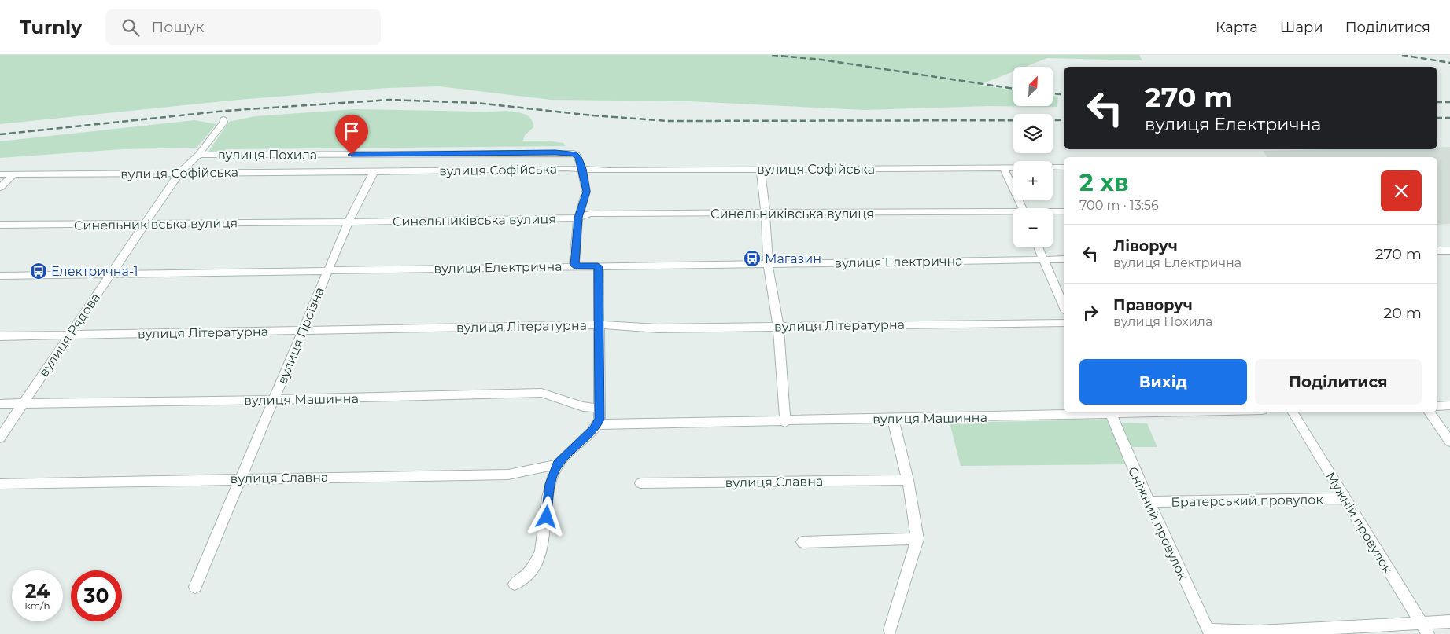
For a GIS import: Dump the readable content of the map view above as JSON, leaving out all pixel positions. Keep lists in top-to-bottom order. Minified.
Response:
{"streets":{"street":["вулиця Похила","вулиця Софійська","Синельниківська вулиця","вулиця Електрична","вулиця Літературна","вулиця Рядова","вулиця Проїзна","вулиця Машинна","вулиця Славна","Братерський провулок","Мужній провулок","Сніжний провулок"]},"crossings":[["вулиця Похила","вулиця Софійська"],["вулиця Похила","Синельниківська вулиця"],["вулиця Похила","вулиця Електрична"],["вулиця Похила","вулиця Рядова"],["вулиця Софійська","вулиця Рядова"],["вулиця Софійська","вулиця Проїзна"],["Синельниківська вулиця","вулиця Рядова"],["Синельниківська вулиця","вулиця Проїзна"],["вулиця Електрична","вулиця Рядова"],["вулиця Електрична","вулиця Проїзна"],["вулиця Літературна","вулиця Рядова"],["вулиця Літературна","вулиця Проїзна"],["вулиця Рядова","вулиця Машинна"],["вулиця Проїзна","вулиця Машинна"],["вулиця Проїзна","вулиця Славна"],["вулиця Машинна","Сніжний провулок"],["Братерський провулок","Мужній провулок"],["Братерський провулок","Сніжний провулок"]],"places":{"bus stop":["Магазин","Електрична-1"]},"north":"top right","page":{"header":"Turnly","search":"Пошук","nav":["Карта","Шари","Поділитися"],"map_buttons":["+","−"],"turn":["270 m","вулиця Електрична"],"heading":["2 хв","700 m · 13:56"],"list":[{"name":"Ліворуч","note":"вулиця Електрична","value":"270 m"},{"name":"Праворуч","note":"вулиця Похила","value":"20 m"}],"buttons":["Вихід","Поділитися"],"speed":"24 km/h","limit":"30"}}
